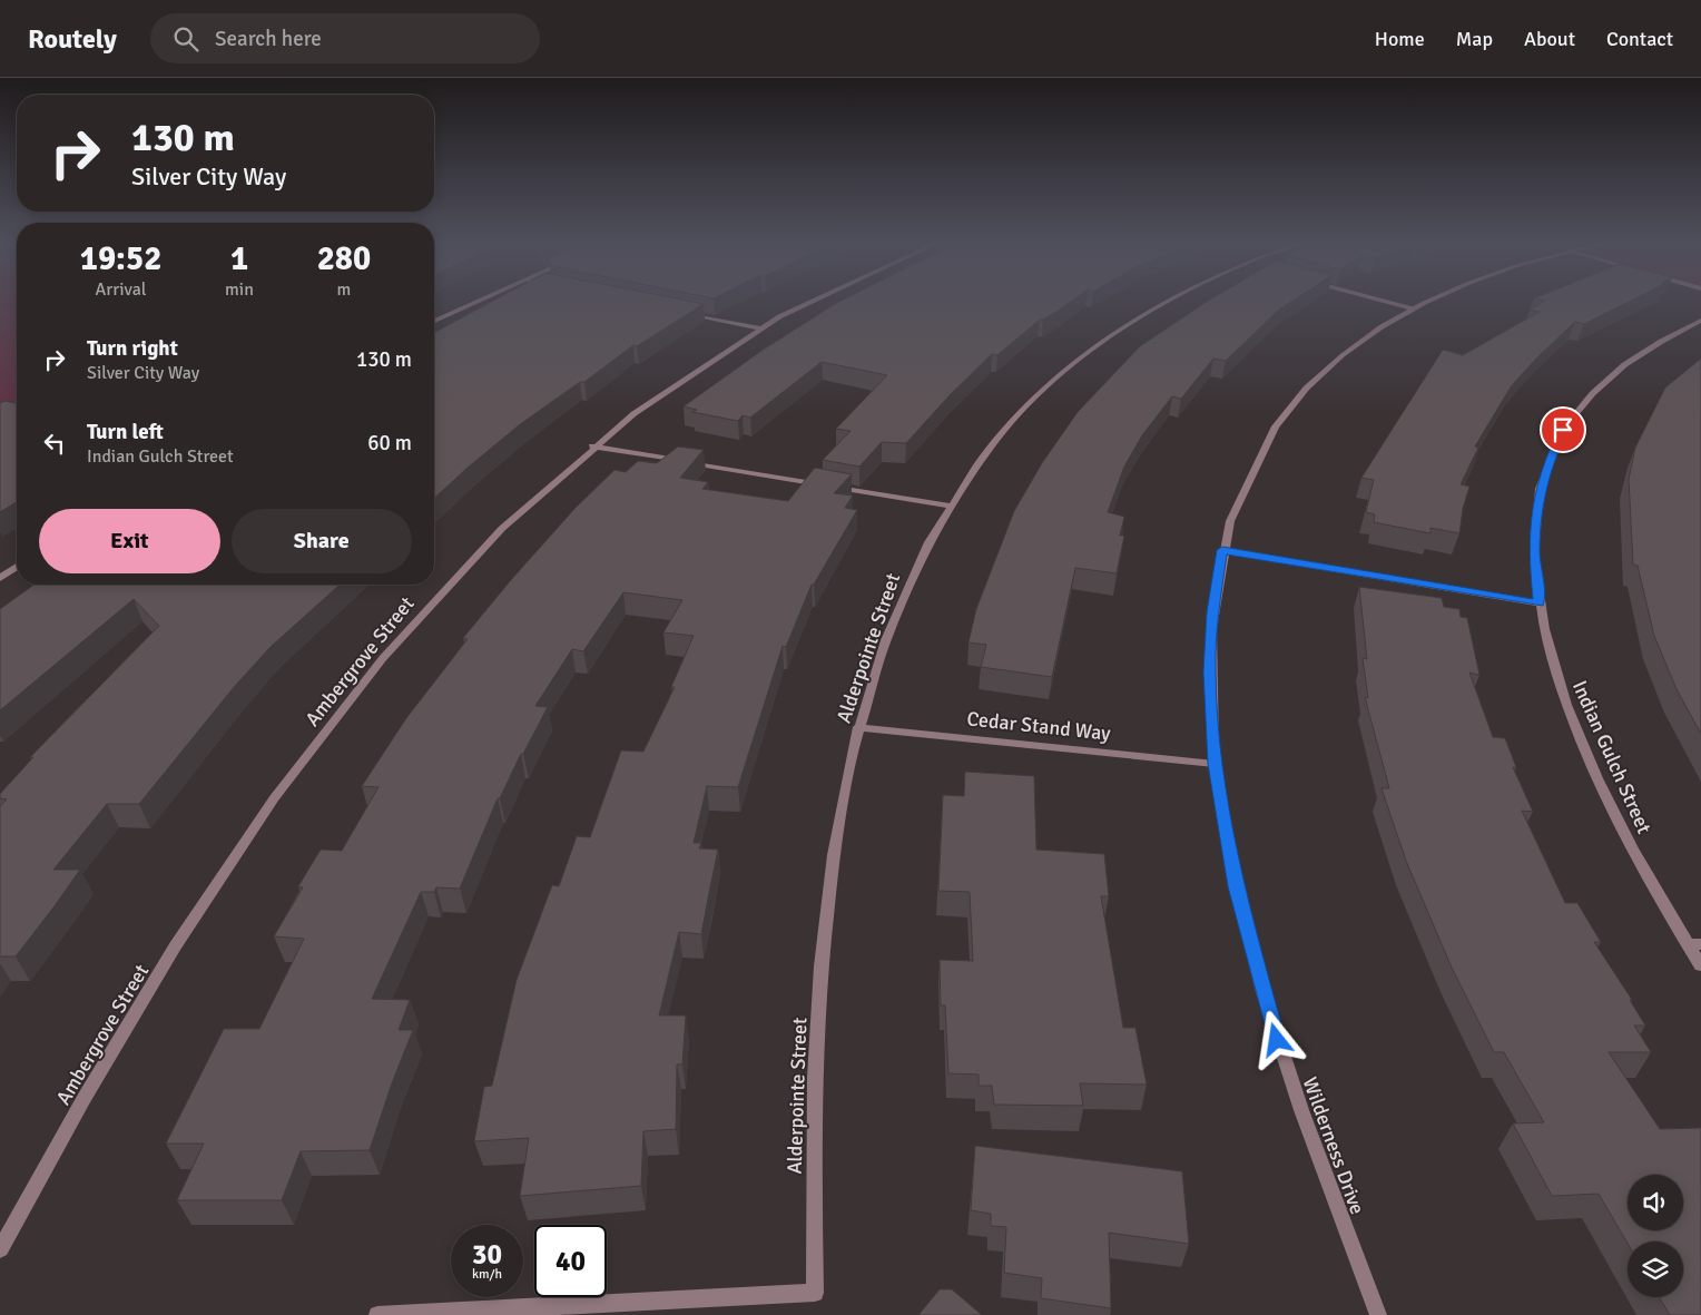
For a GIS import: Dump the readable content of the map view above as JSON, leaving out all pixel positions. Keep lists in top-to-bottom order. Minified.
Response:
{"streets":{"street":["Alderpointe Street","Ambergrove Street","Cedar Stand Way","Indian Gulch Street","Wilderness Drive"]},"crossings":[["Alderpointe Street","Cedar Stand Way"],["Cedar Stand Way","Wilderness Drive"]],"page":{"header":"Routely","search":"Search here","nav":["Home","Map","About","Contact"],"turn":["130 m","Silver City Way"],"eta":["19:52","Arrival","1","min","280","m"],"list":[{"name":"Turn right","note":"Silver City Way","value":"130 m"},{"name":"Turn left","note":"Indian Gulch Street","value":"60 m"}],"buttons":["Exit","Share"],"speed":"30 km/h","limit":"40"}}
